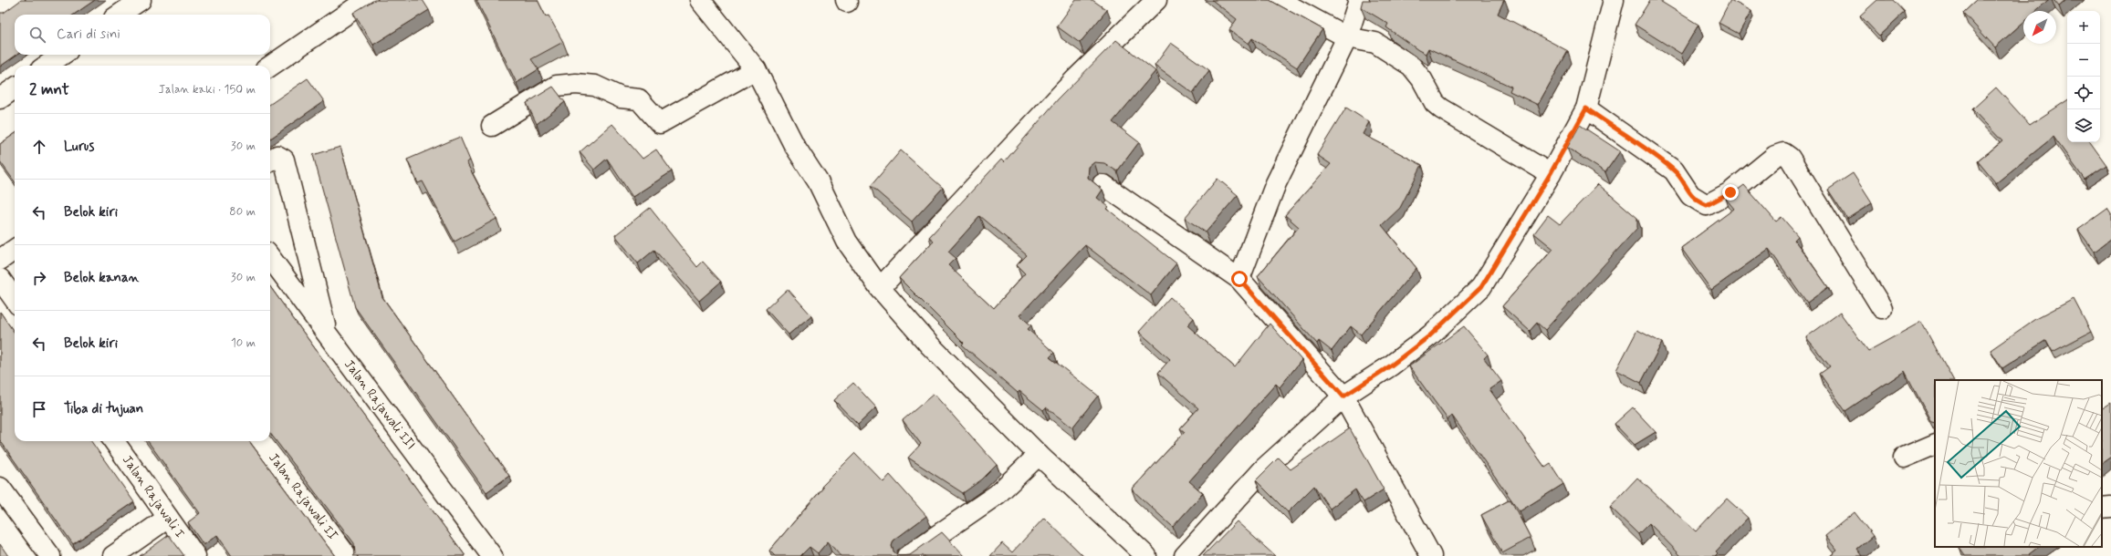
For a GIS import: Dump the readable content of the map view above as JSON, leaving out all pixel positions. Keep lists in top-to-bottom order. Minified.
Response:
{"streets":{"street":["Jalan Rajawali III","Jalan Rajawali I","Jalan Rajawali II"]},"north":"bottom left","page":{"map_buttons":["+","−"],"search":"Cari di sini","heading":["2 mnt","Jalan kaki · 150 m"],"list":[["Lurus","30 m"],["Belok kiri","80 m"],["Belok kanan","30 m"],["Belok kiri","10 m"],"Tiba di tujuan"]}}
